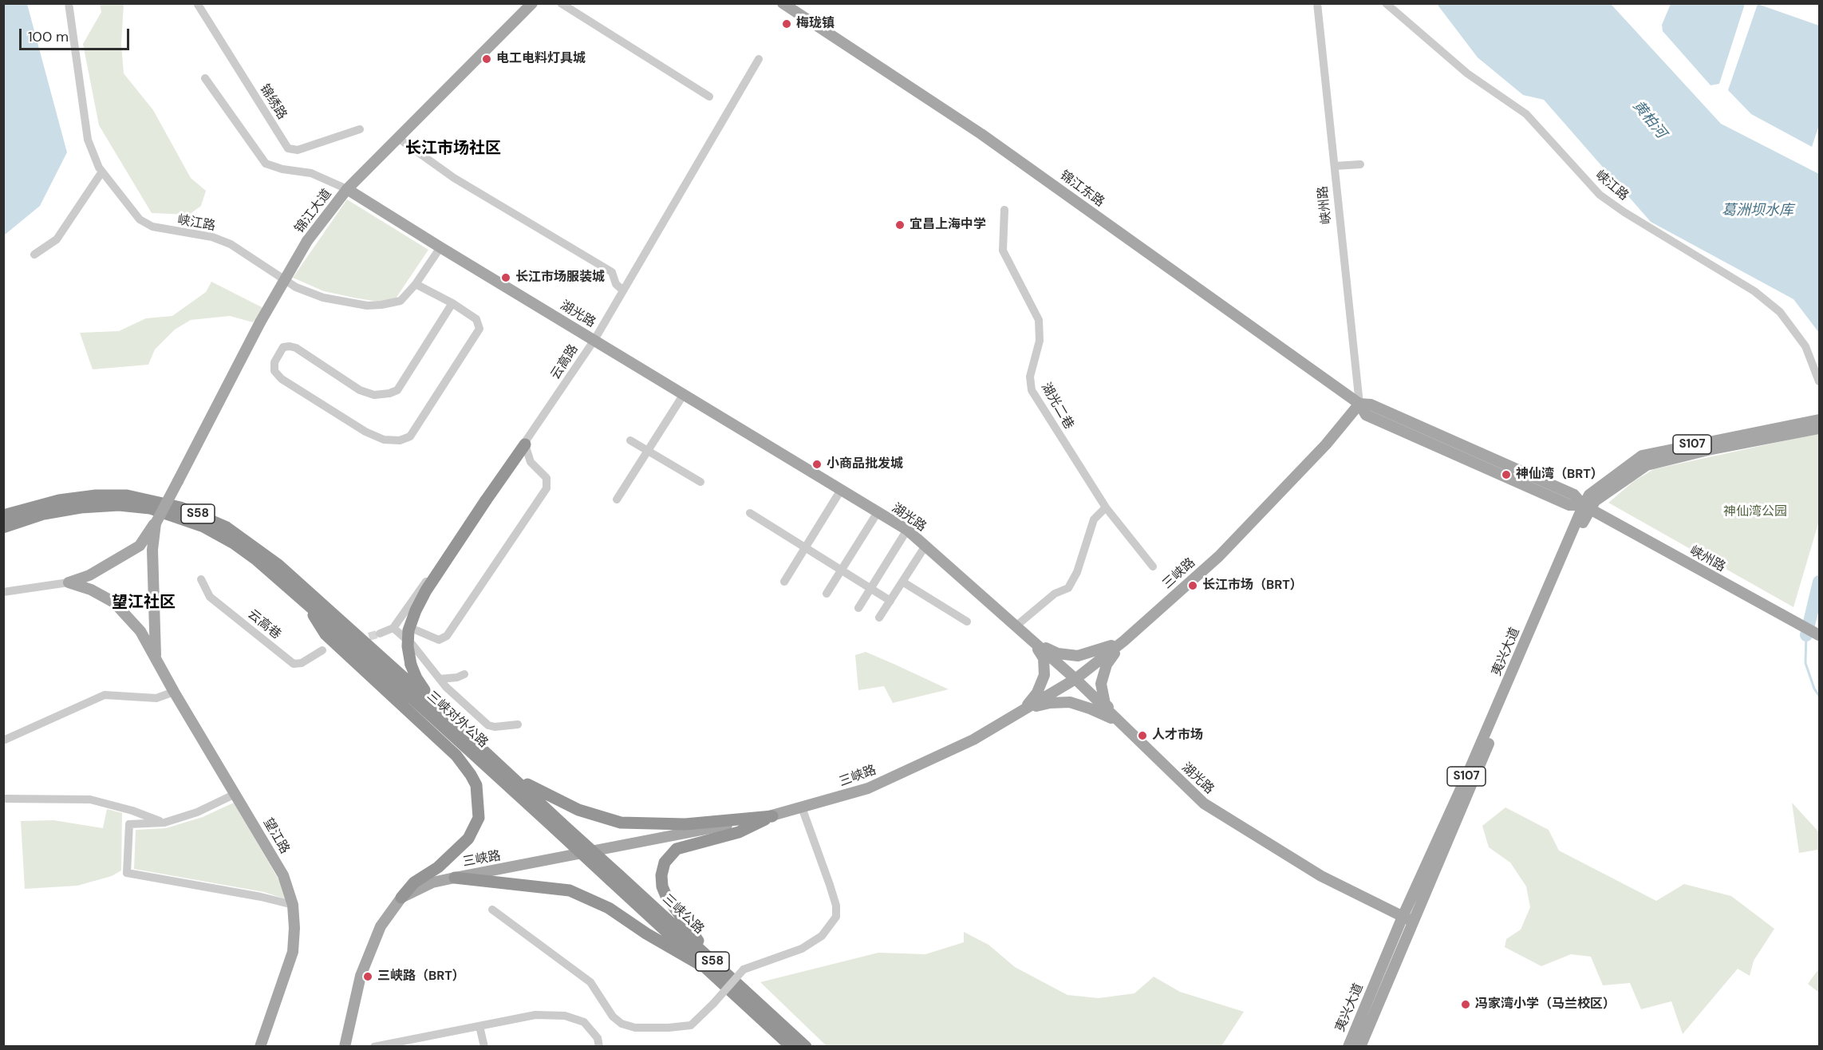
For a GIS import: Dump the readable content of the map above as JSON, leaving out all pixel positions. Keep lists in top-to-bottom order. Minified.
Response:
{"streets":{"highway":["S58","三峡对外公路","三峡公路"],"main road":["锦江东路","峡州路","锦江大道","湖光路","S107","三峡路","夷兴大道","望江路"],"street":["锦绣路","峡江路","云高路","湖光二巷","云高巷"]},"crossings":[["峡江路","湖光路"],["锦江东路","峡州路"],["锦江东路","三峡路"],["峡州路","三峡路"],["峡州路","夷兴大道"],["锦江大道","湖光路"],["湖光路","云高路"],["湖光路","三峡路"],["湖光路","夷兴大道"],["S58","三峡对外公路"],["三峡对外公路","三峡公路"]],"districts":["长江市场社区","望江社区"],"water":["黄柏河","葛洲坝水库"],"parks":["神仙湾公园"],"places":["梅珑镇","电工电料灯具城","宜昌上海中学","长江市场服装城","小商品批发城","神仙湾（BRT）","长江市场（BRT）","人才市场","三峡路（BRT）","冯家湾小学（马兰校区）"],"scale_bar":"100 m"}
